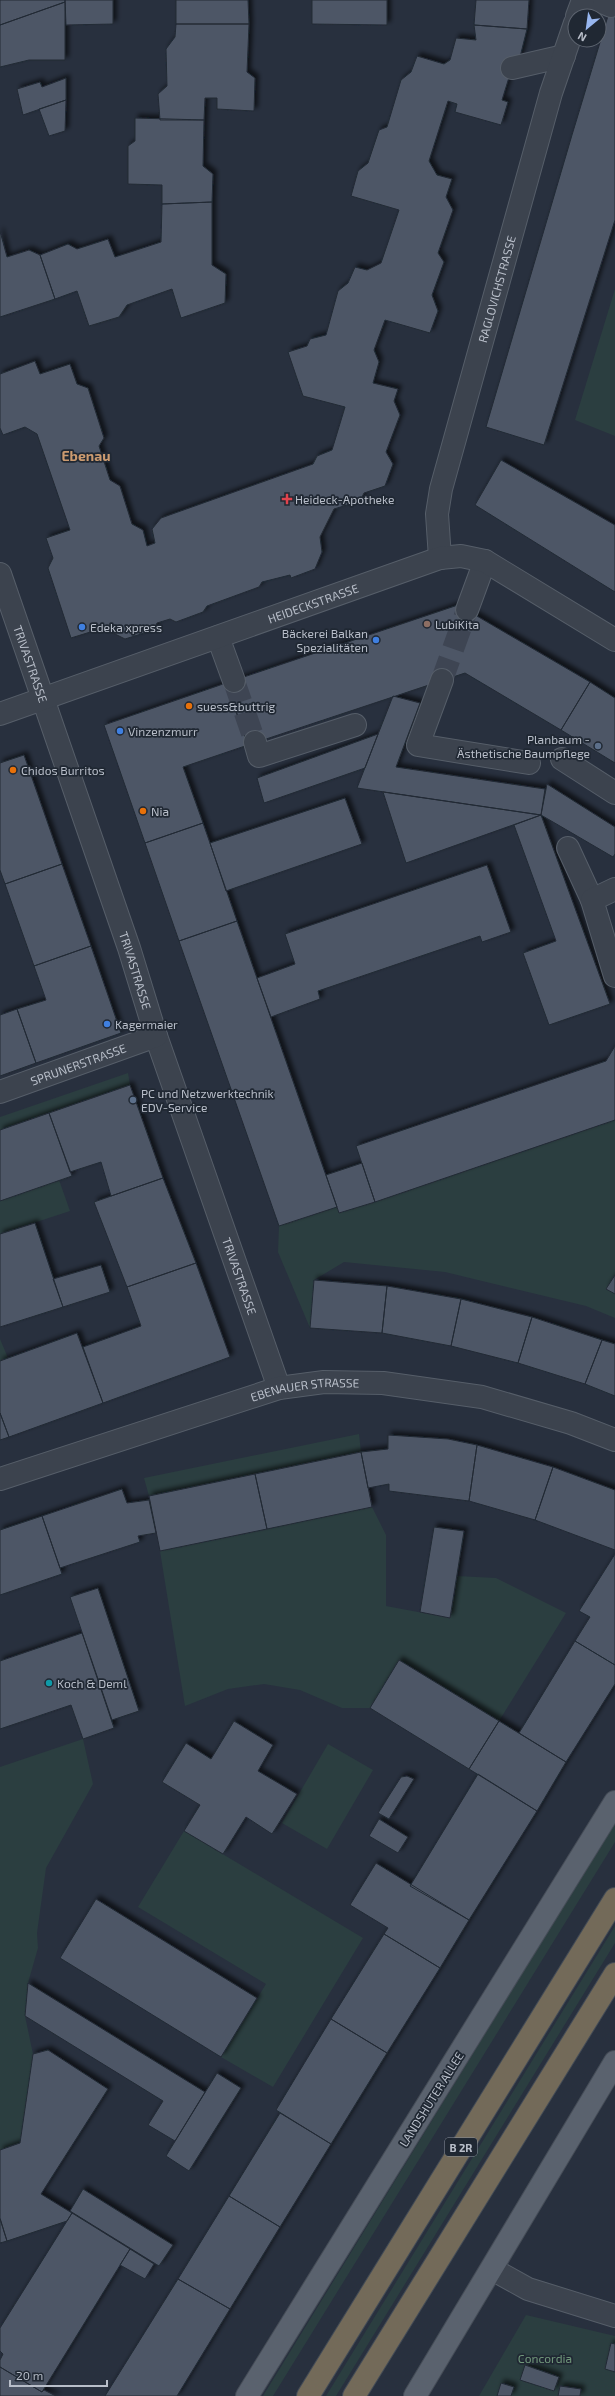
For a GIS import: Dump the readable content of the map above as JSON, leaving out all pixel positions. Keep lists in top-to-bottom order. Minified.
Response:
{"streets":{"highway":["B 2R"],"main road":["LANDSHUTER ALLEE"],"street":["RAGLOVICHSTRASSE","HEIDECKSTRASSE","TRIVASTRASSE","SPRUNERSTRASSE","EBENAUER STRASSE"]},"crossings":[["RAGLOVICHSTRASSE","HEIDECKSTRASSE"],["HEIDECKSTRASSE","TRIVASTRASSE"],["TRIVASTRASSE","SPRUNERSTRASSE"],["TRIVASTRASSE","EBENAUER STRASSE"]],"districts":["Ebenau"],"parks":["Concordia"],"places":{"health":["Heideck-Apotheke"],"other":["LubiKita","Edeka xpress","Bäckerei Balkan Spezialitäten","suess&buttrig","Vinzenzmurr","Planbaum - Ästhetische Baumpflege","Chidos Burritos","Nia","Kagermaier","PC und Netzwerktechnik EDV-Service","Koch & Deml"]},"scale_bar":"20 m","north":"bottom left"}
